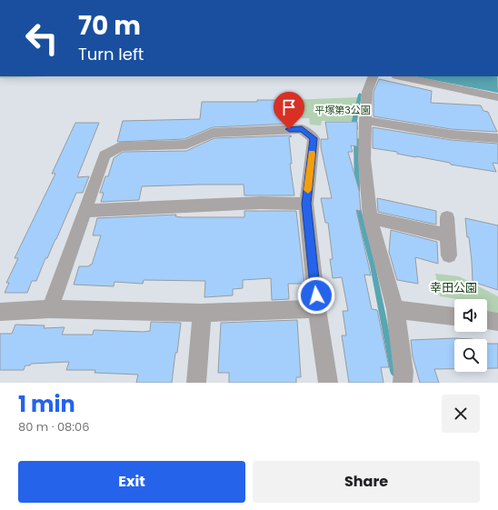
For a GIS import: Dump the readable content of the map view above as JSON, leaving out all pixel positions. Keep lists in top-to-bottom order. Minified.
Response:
{"parks":["平塚第3公園","幸田公園"],"page":{"turn":["70 m","Turn left"],"heading":["1 min","80 m · 08:06"],"buttons":["Exit","Share"]}}
